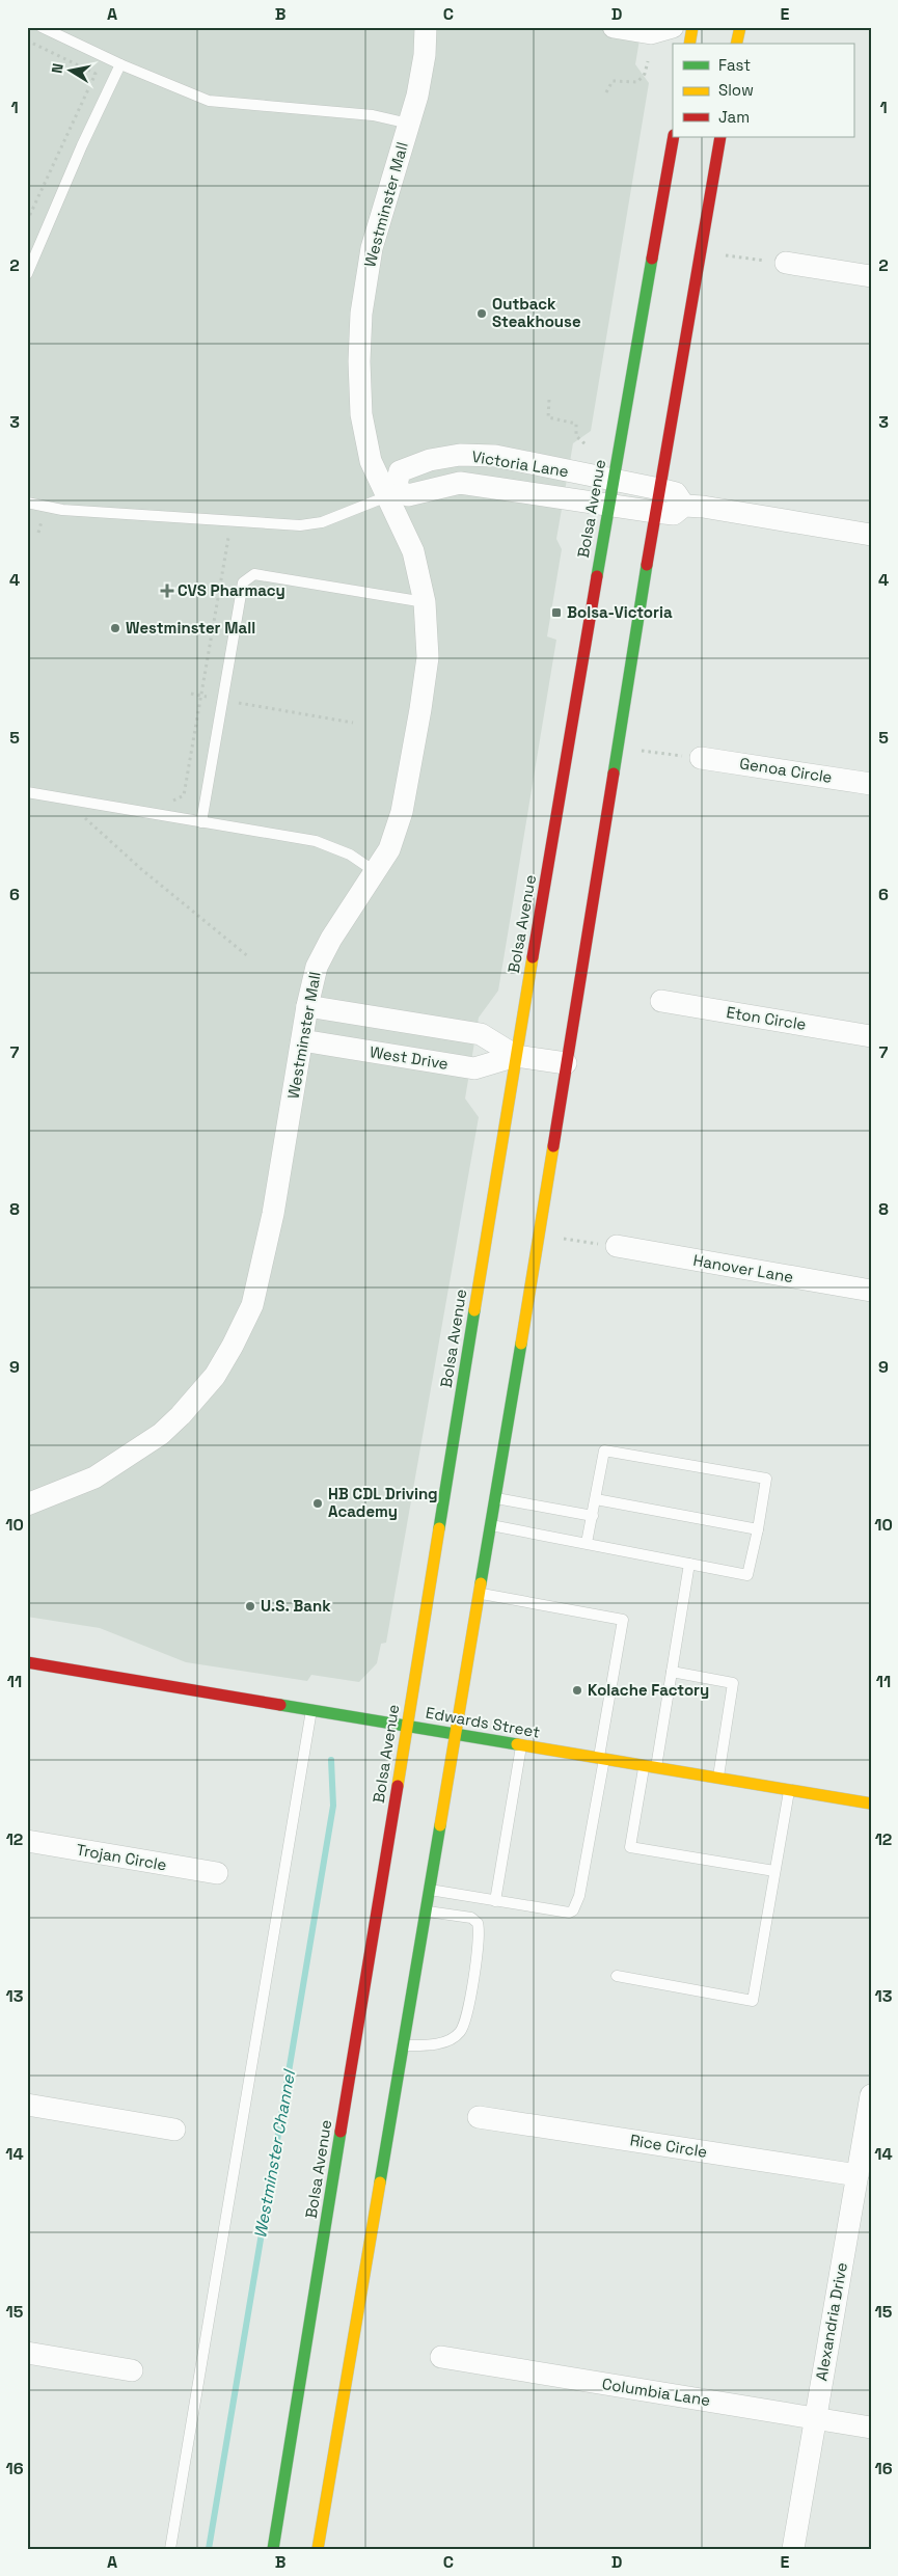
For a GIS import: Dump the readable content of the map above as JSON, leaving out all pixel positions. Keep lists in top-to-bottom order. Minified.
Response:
{"streets":{"main road":["Bolsa Avenue","Edwards Street"],"street":["Westminster Mall","Victoria Lane","Genoa Circle","Eton Circle","West Drive","Hanover Lane","Trojan Circle","Rice Circle","Alexandria Drive","Columbia Lane"]},"crossings":[["Westminster Mall","Victoria Lane"],["Westminster Mall","West Drive"],["Victoria Lane","Bolsa Avenue"],["Bolsa Avenue","West Drive"],["Bolsa Avenue","Edwards Street"],["Rice Circle","Alexandria Drive"],["Alexandria Drive","Columbia Lane"]],"water":["Westminster Channel"],"places":{"other":["Outback Steakhouse","Westminster Mall","HB CDL Driving Academy","U.S. Bank","Kolache Factory"],"health":["CVS Pharmacy"],"transit":["Bolsa-Victoria"]},"legend":["Fast","Slow","Jam"],"north":"left","grid":{"columns":["A","B","C","D","E"],"rows":["1","2","3","4","5","6","7","8","9","10","11","12","13","14","15","16"]}}
